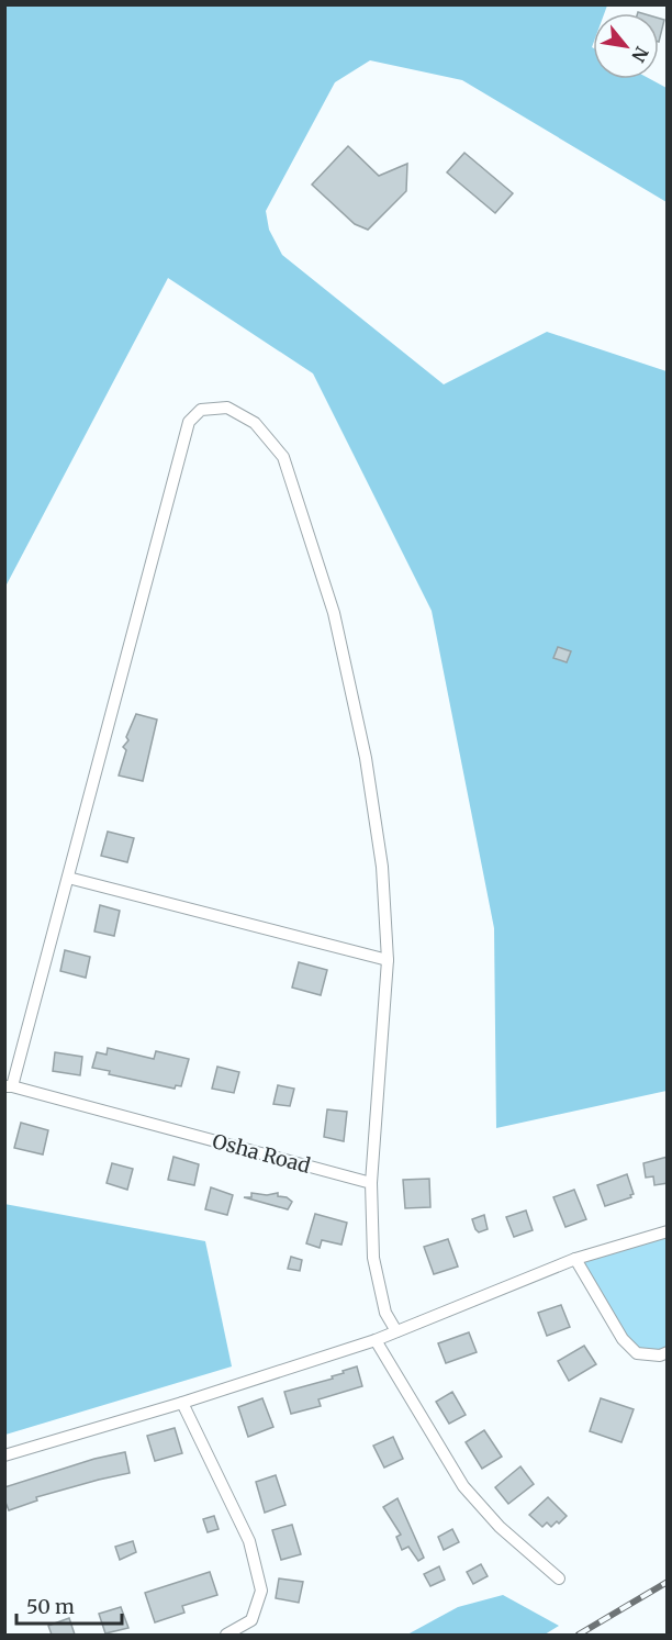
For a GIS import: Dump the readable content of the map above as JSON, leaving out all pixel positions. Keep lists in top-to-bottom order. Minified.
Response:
{"streets":{"street":["Osha Road"]},"scale_bar":"50 m","north":"bottom right"}
